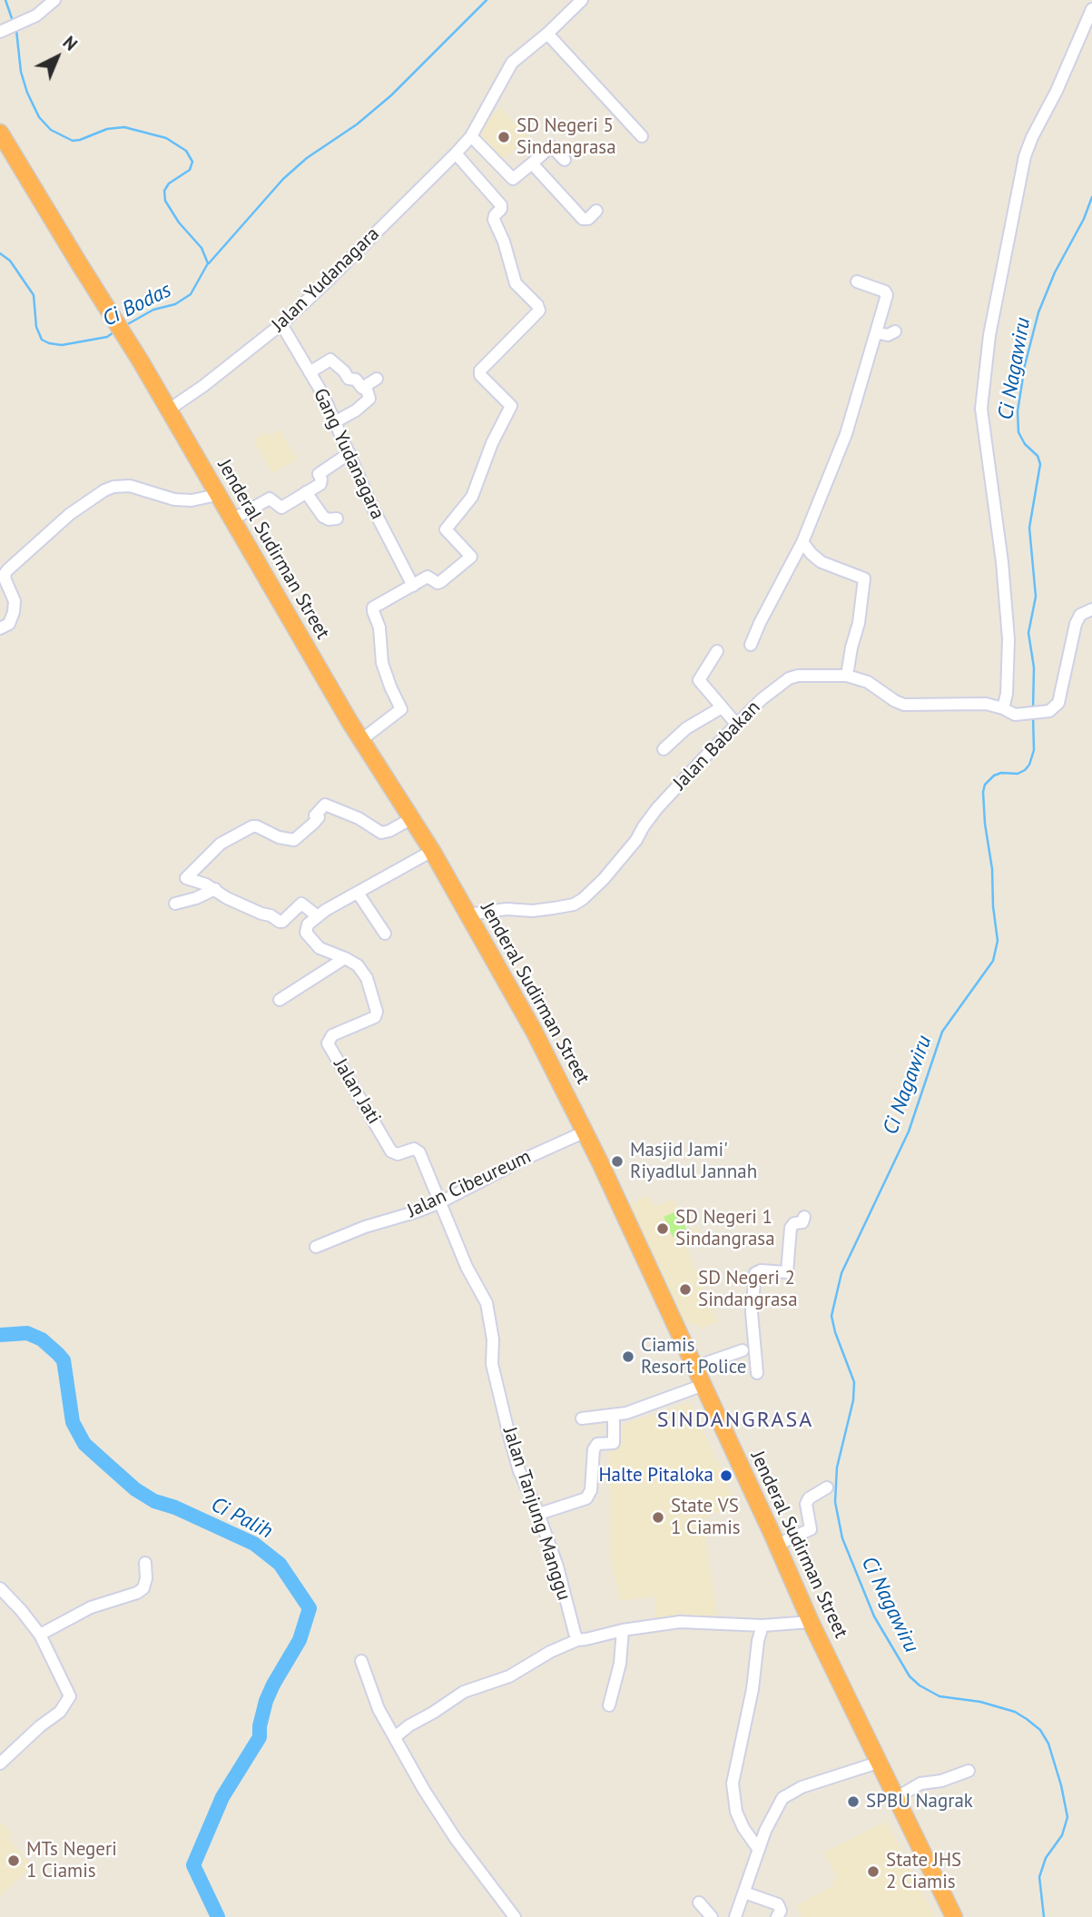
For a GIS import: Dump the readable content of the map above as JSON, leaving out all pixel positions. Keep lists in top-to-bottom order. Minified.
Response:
{"streets":{"highway":["Jenderal Sudirman Street"],"street":["Jalan Yudanagara","Gang Yudanagara","Jalan Babakan","Jalan Jati","Jalan Cibeureum","Jalan Tanjung Manggu"]},"crossings":[["Jalan Yudanagara","Gang Yudanagara"],["Jalan Yudanagara","Jenderal Sudirman Street"],["Jenderal Sudirman Street","Jalan Babakan"],["Jenderal Sudirman Street","Jalan Cibeureum"],["Jalan Jati","Jalan Cibeureum"],["Jalan Jati","Jalan Tanjung Manggu"],["Jalan Cibeureum","Jalan Tanjung Manggu"]],"districts":["SINDANGRASA"],"water":["Ci Bodas","Ci Nagawiru","Ci Palih"],"places":["SD Negeri 5 Sindangrasa","Masjid Jami' Riyadlul Jannah","SD Negeri 1 Sindangrasa","SD Negeri 2 Sindangrasa","Ciamis Resort Police","Halte Pitaloka","State VS 1 Ciamis","SPBU Nagrak","MTs Negeri 1 Ciamis","State JHS 2 Ciamis"],"north":"top right"}
